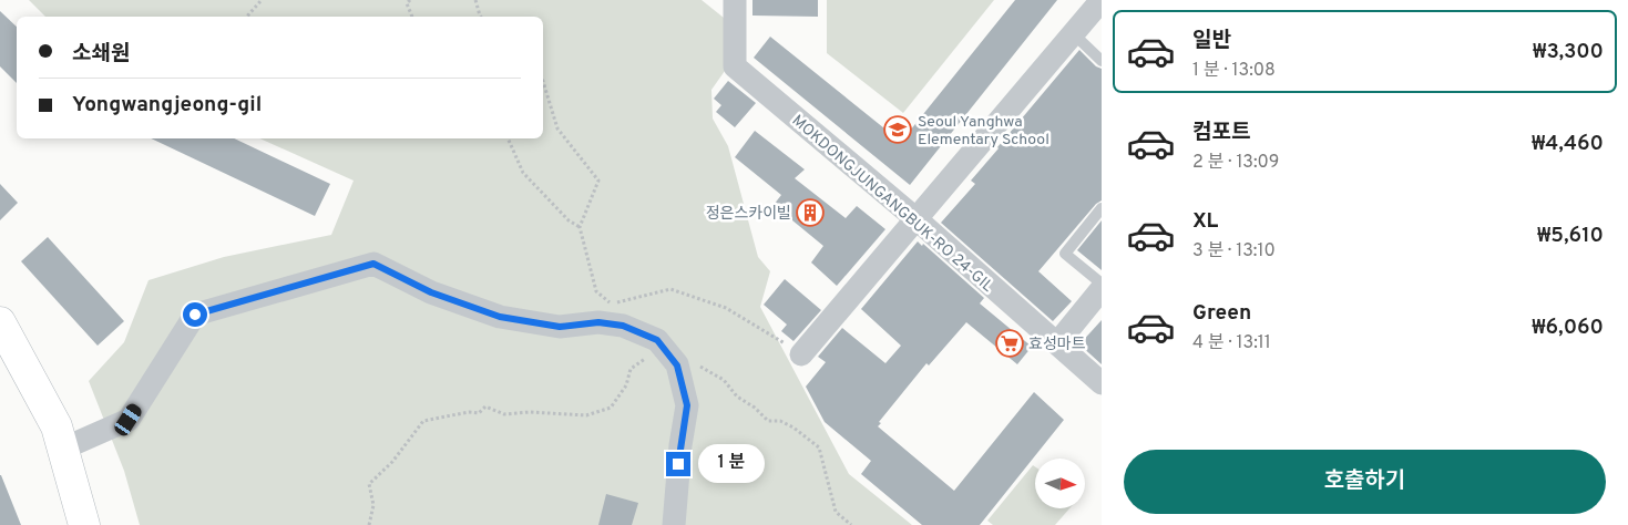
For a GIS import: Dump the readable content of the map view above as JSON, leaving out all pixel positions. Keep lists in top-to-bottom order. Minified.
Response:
{"streets":{"street":["MOKDONGJUNGANGBUK-RO 24-GIL"]},"places":{"school or university":["Seoul Yanghwa Elementary School"],"building":["정은스카이빌"],"supermarket":["효성마트"]},"north":"right","page":{"list":[{"name":"일반","note":"1 분 · 13:08","value":"₩3,300"},{"name":"컴포트","note":"2 분 · 13:09","value":"₩4,460"},{"name":"XL","note":"3 분 · 13:10","value":"₩5,610"},{"name":"Green","note":"4 분 · 13:11","value":"₩6,060"}],"banner":["소쇄원","Yongwangjeong-gil"],"buttons":"호출하기","bubble":"1 분"}}
